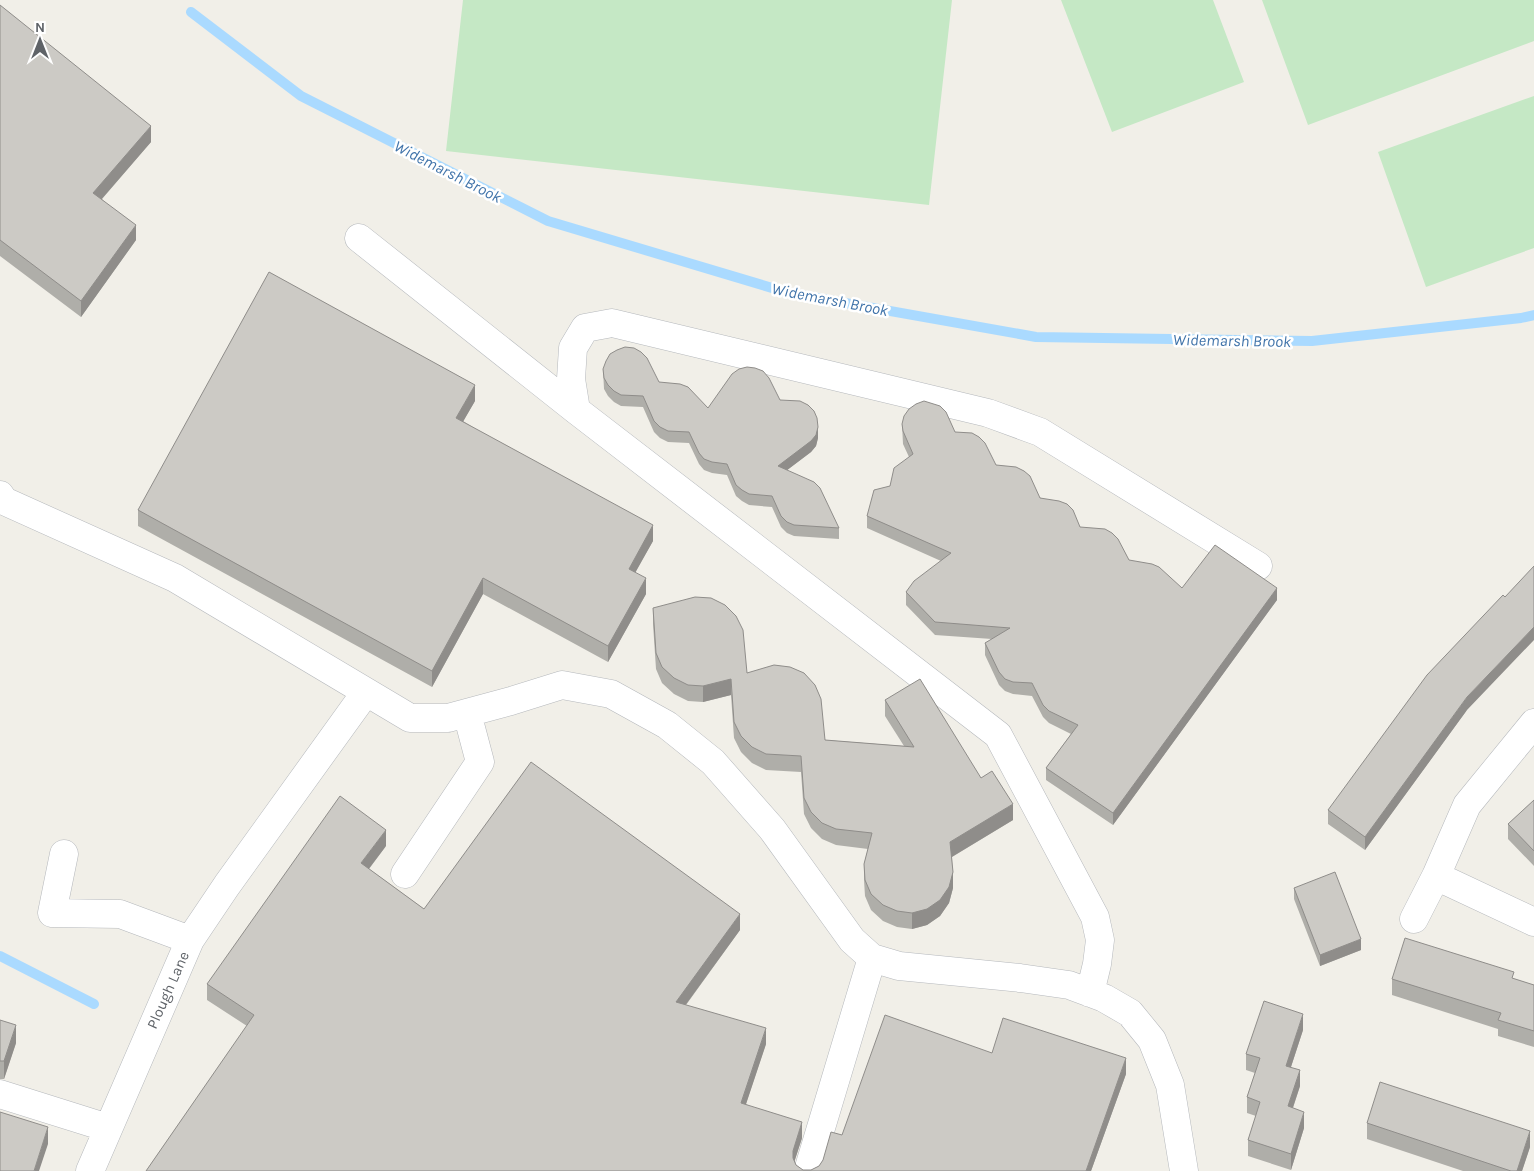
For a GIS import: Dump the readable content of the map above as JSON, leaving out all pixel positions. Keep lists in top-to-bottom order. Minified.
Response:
{"streets":{"street":["Plough Lane"]},"water":["Widemarsh Brook"],"north":"top"}
